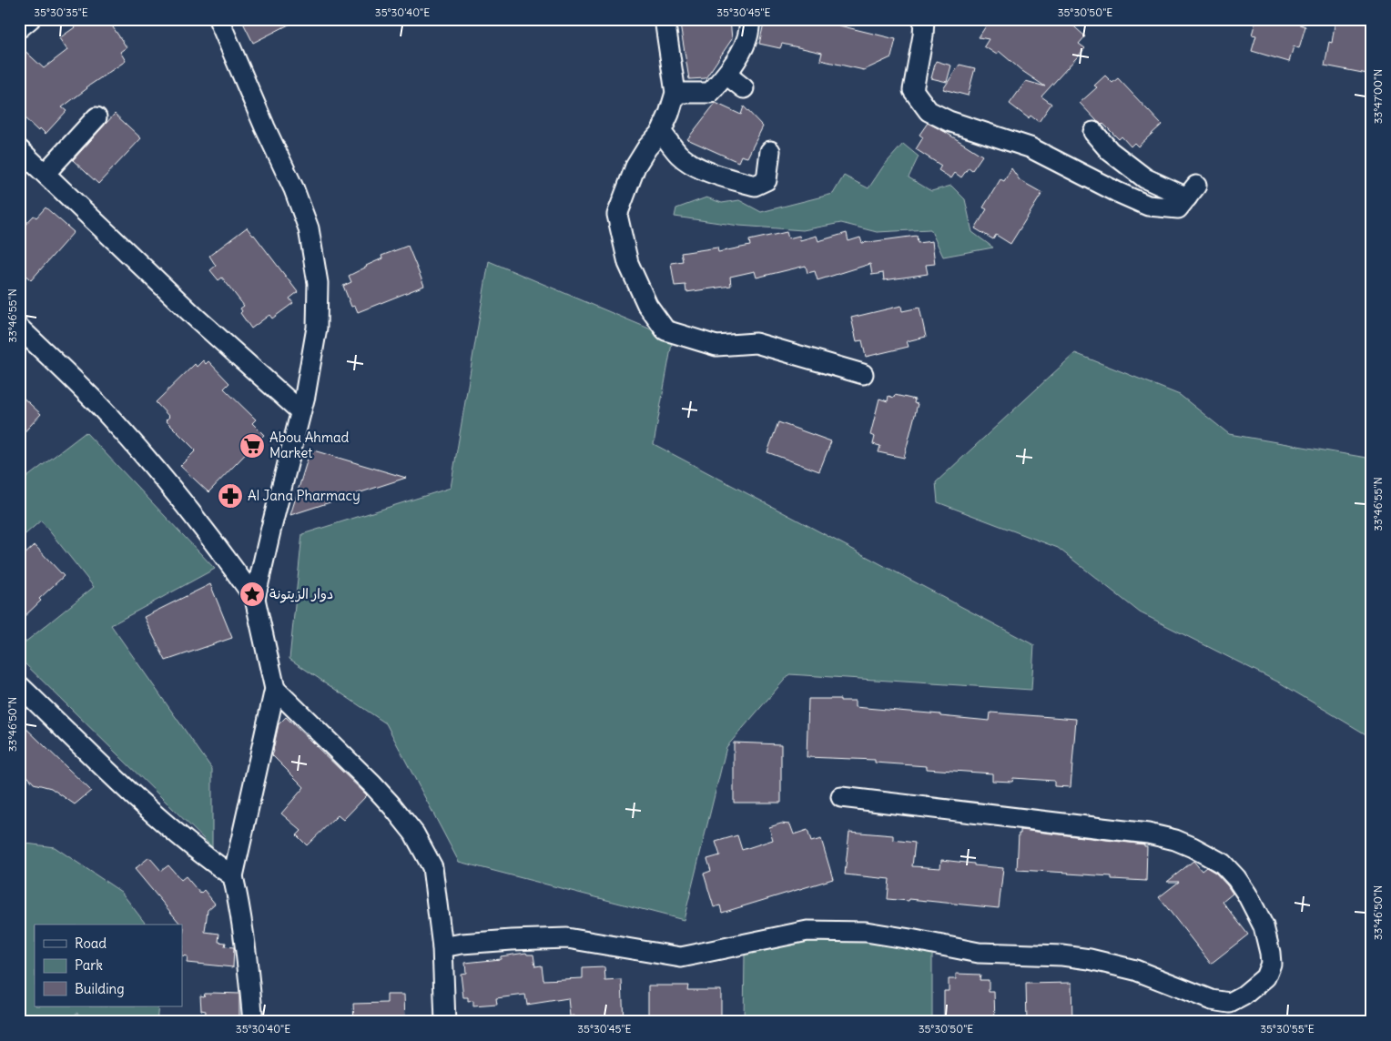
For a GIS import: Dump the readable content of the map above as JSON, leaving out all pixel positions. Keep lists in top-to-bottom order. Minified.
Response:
{"places":{"supermarket":["Abou Ahmad Market"],"pharmacy":["Al Jana Pharmacy"],"place":["دوار الزيتونة"]},"legend":["Road","Park","Building"],"coordinates":["35°30'35\"E","35°30'40\"E","35°30'45\"E","35°30'50\"E","33°47'00\"N","33°46'55\"N","33°46'50\"N","35°30'55\"E"]}
